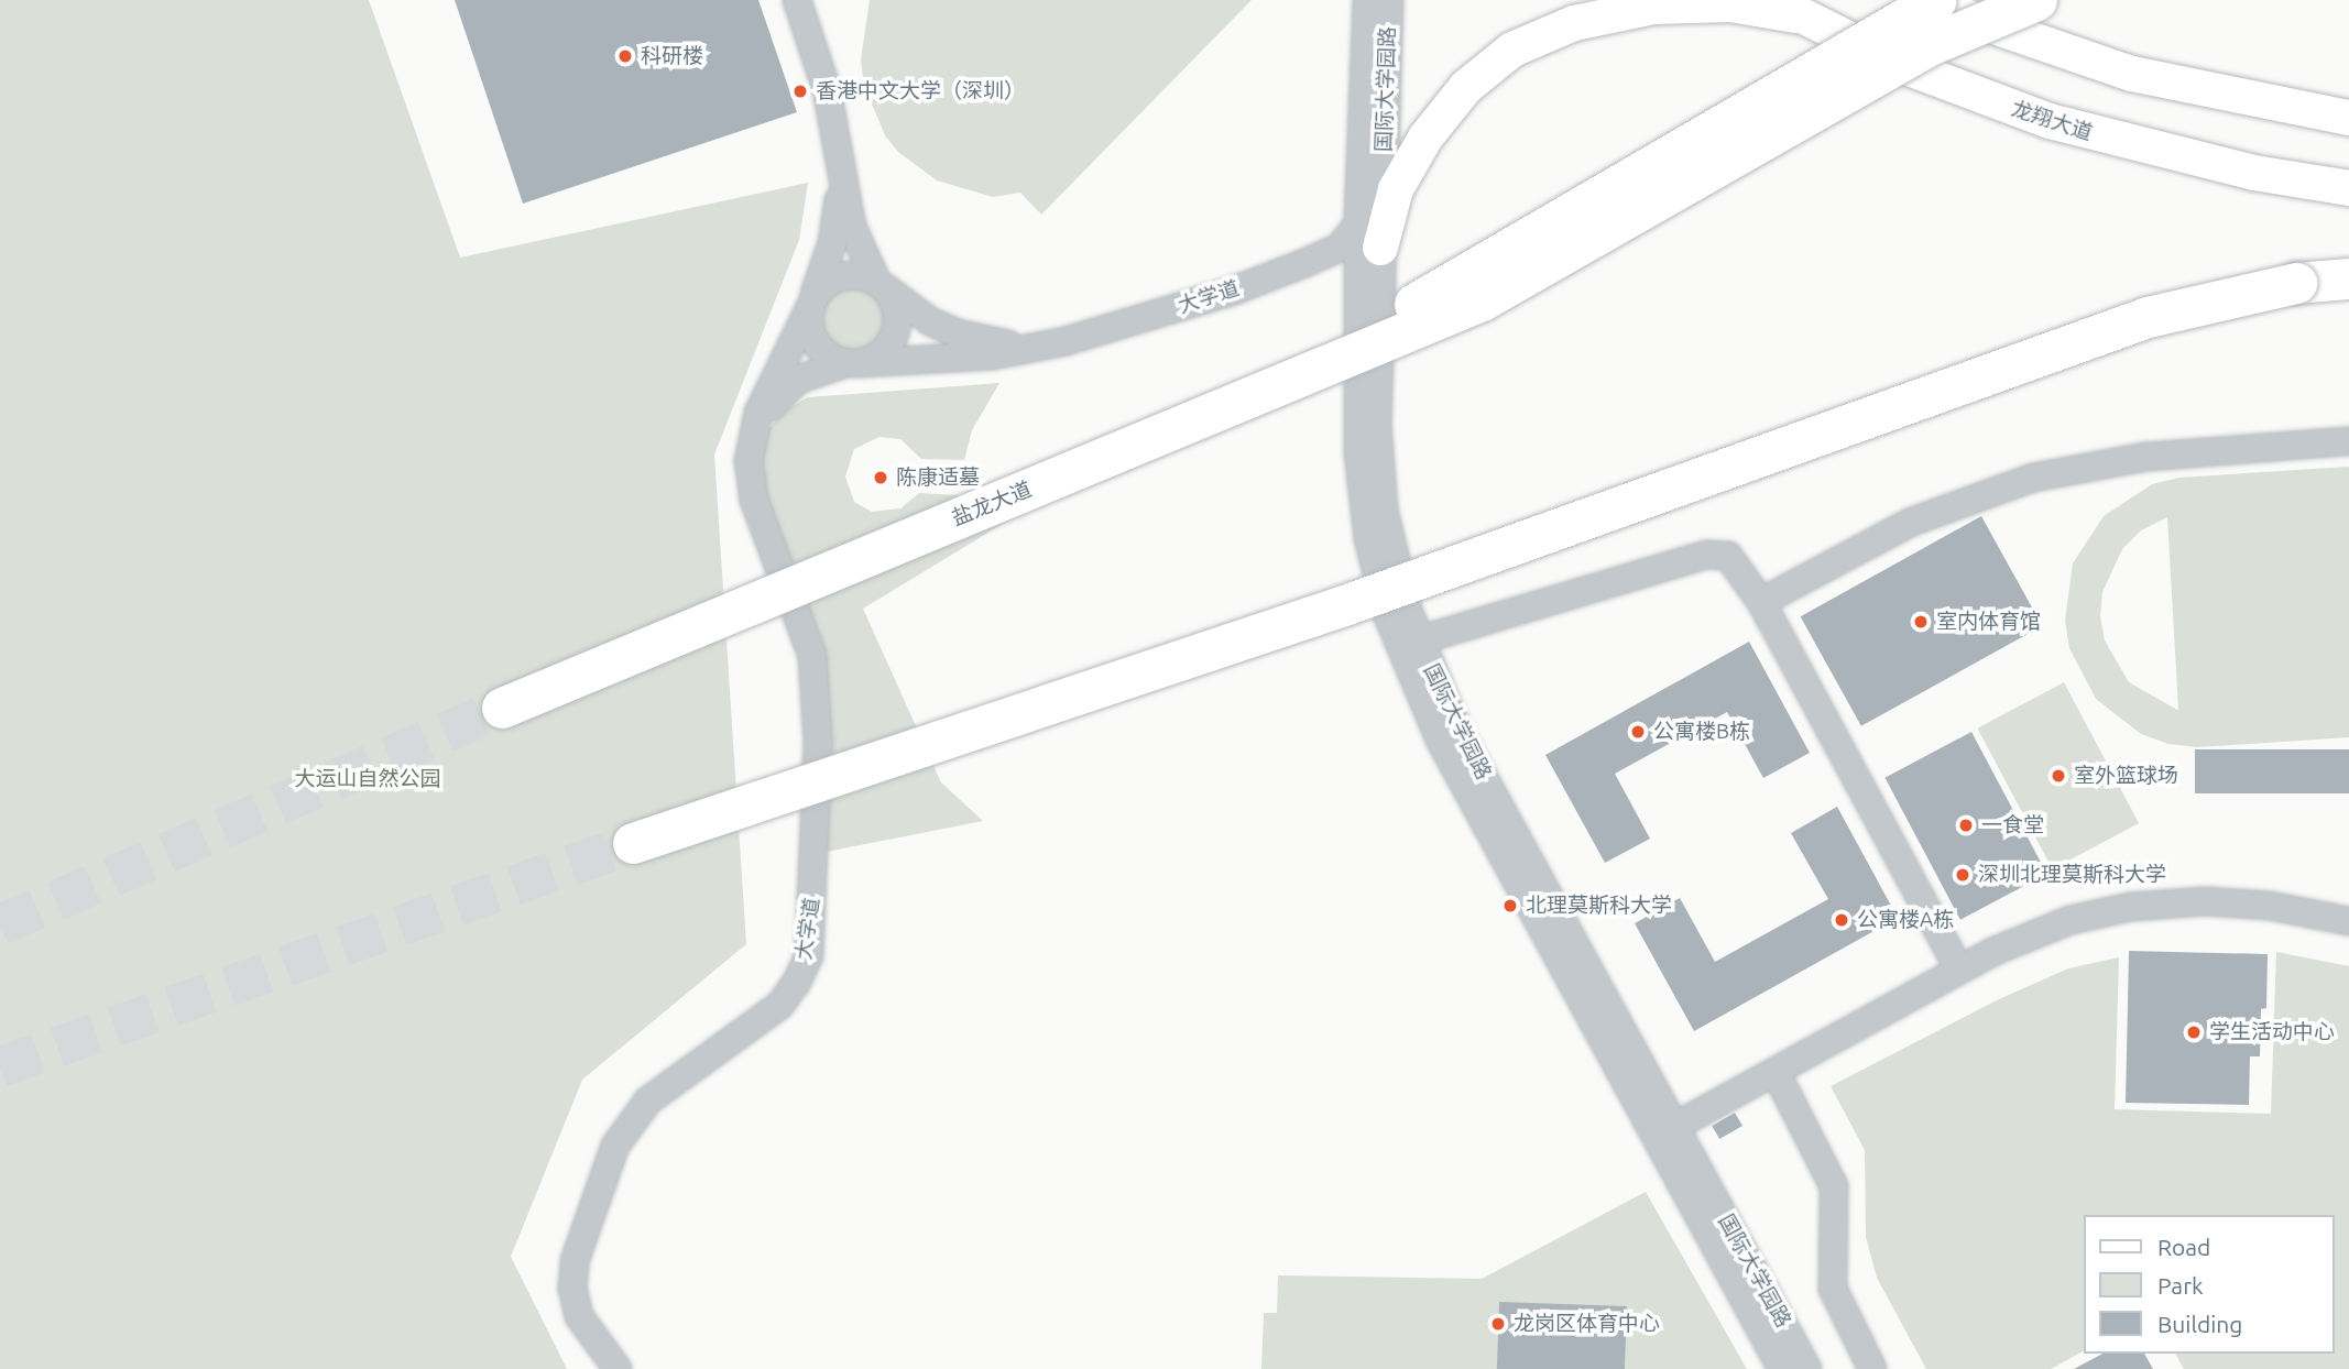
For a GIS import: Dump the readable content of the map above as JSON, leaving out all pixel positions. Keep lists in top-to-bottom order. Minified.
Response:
{"streets":{"highway":["盐龙大道"],"main road":["龙翔大道"],"street":["国际大学园路","大学道"]},"crossings":[["国际大学园路","大学道"]],"parks":["大运山自然公园"],"places":["科研楼","香港中文大学（深圳）","陈康适墓","室内体育馆","公寓楼B栋","室外篮球场","一食堂","深圳北理莫斯科大学","北理莫斯科大学","公寓楼A栋","学生活动中心","龙岗区体育中心"],"legend":["Road","Park","Building"]}
